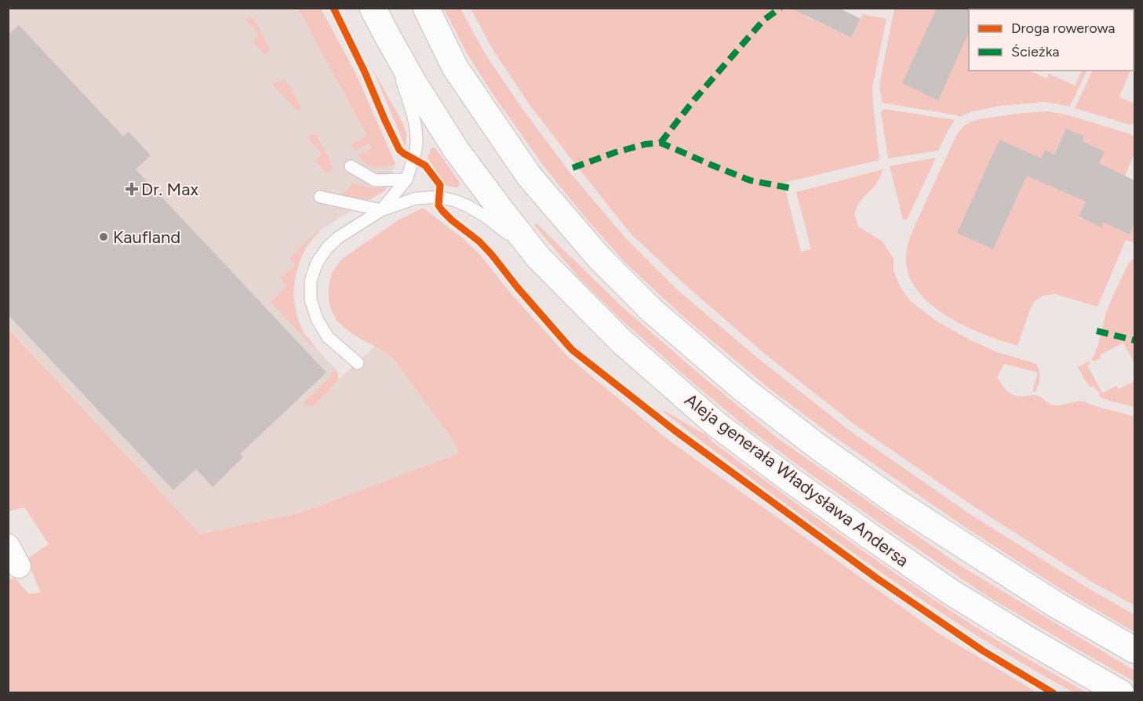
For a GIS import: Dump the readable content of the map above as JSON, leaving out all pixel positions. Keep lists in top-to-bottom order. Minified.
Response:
{"streets":{"main road":["Aleja generała Władysława Andersa"]},"places":{"health":["Dr. Max"],"other":["Kaufland"]},"legend":["Droga rowerowa","Ścieżka"]}
